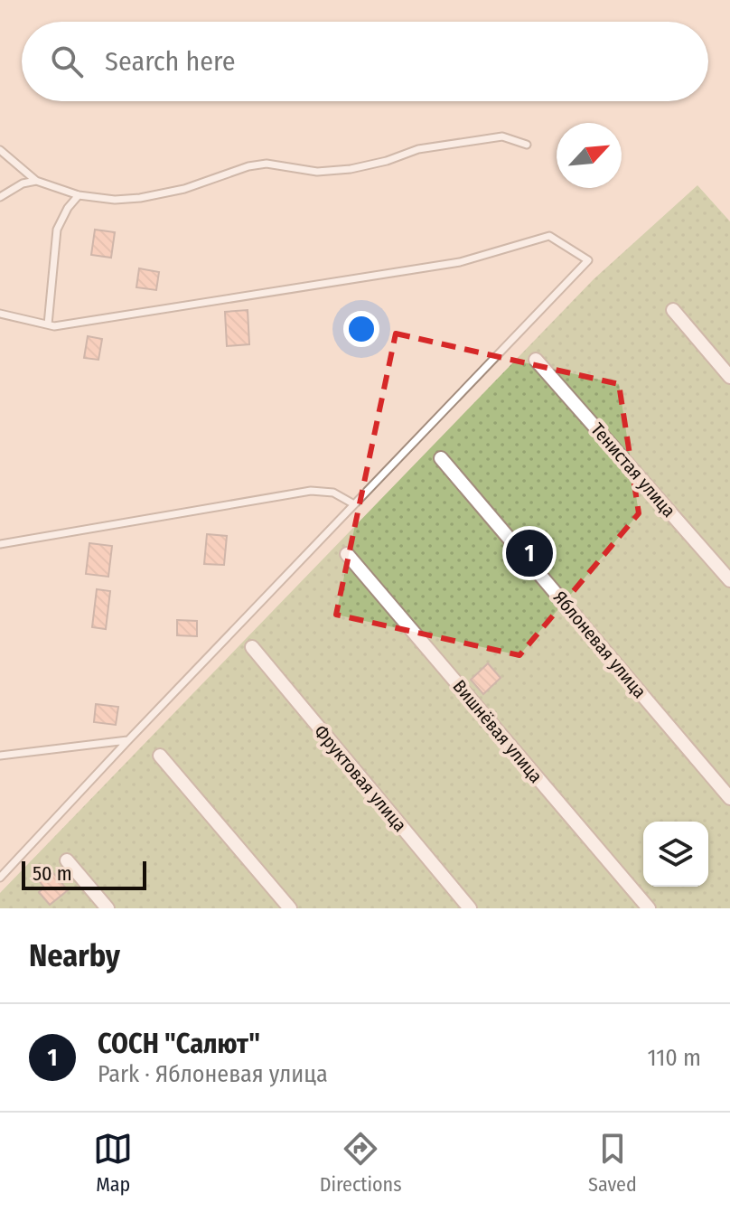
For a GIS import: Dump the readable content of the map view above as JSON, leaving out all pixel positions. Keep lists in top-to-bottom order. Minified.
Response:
{"streets":{"street":["Тенистая улица","Яблоневая улица","Вишнёвая улица","Фруктовая улица"]},"scale_bar":"50 m","north":"top right","page":{"search":"Search here","pins":"1","scale":"50 m","heading":"Nearby","list":[{"mark":"1","name":"СОСН \"Салют\"","note":"Park · Яблоневая улица","value":"110 m"}],"nav":["Map","Directions","Saved"]}}
